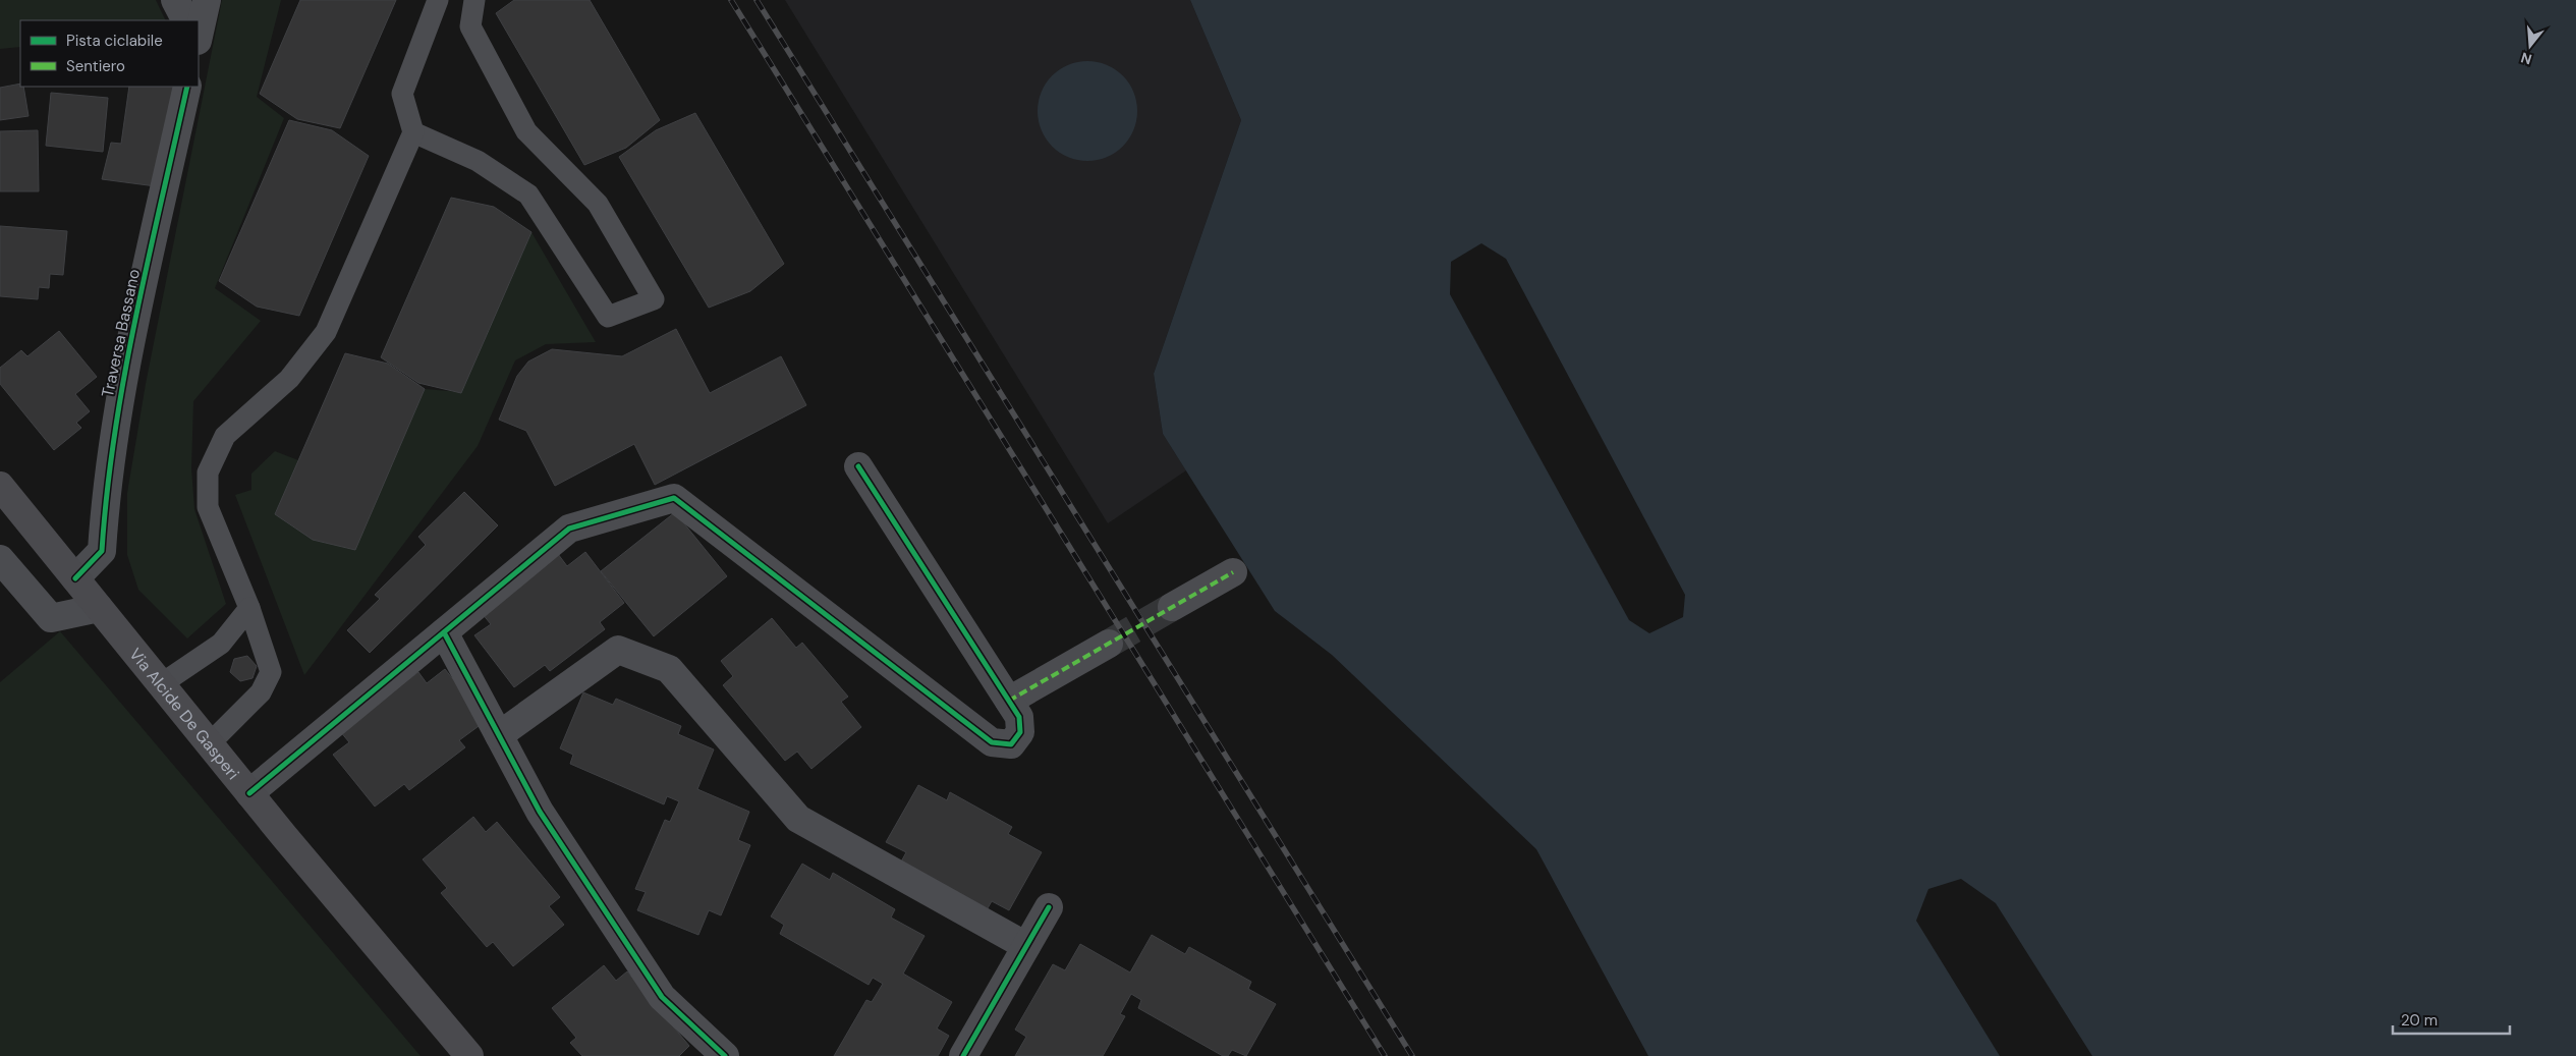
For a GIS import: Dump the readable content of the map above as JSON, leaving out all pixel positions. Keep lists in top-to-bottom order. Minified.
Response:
{"streets":{"street":["Traversa Bassano","Via Alcide De Gasperi"]},"crossings":[["Traversa Bassano","Via Alcide De Gasperi"]],"legend":["Pista ciclabile","Sentiero"],"scale_bar":"20 m","north":"bottom"}
